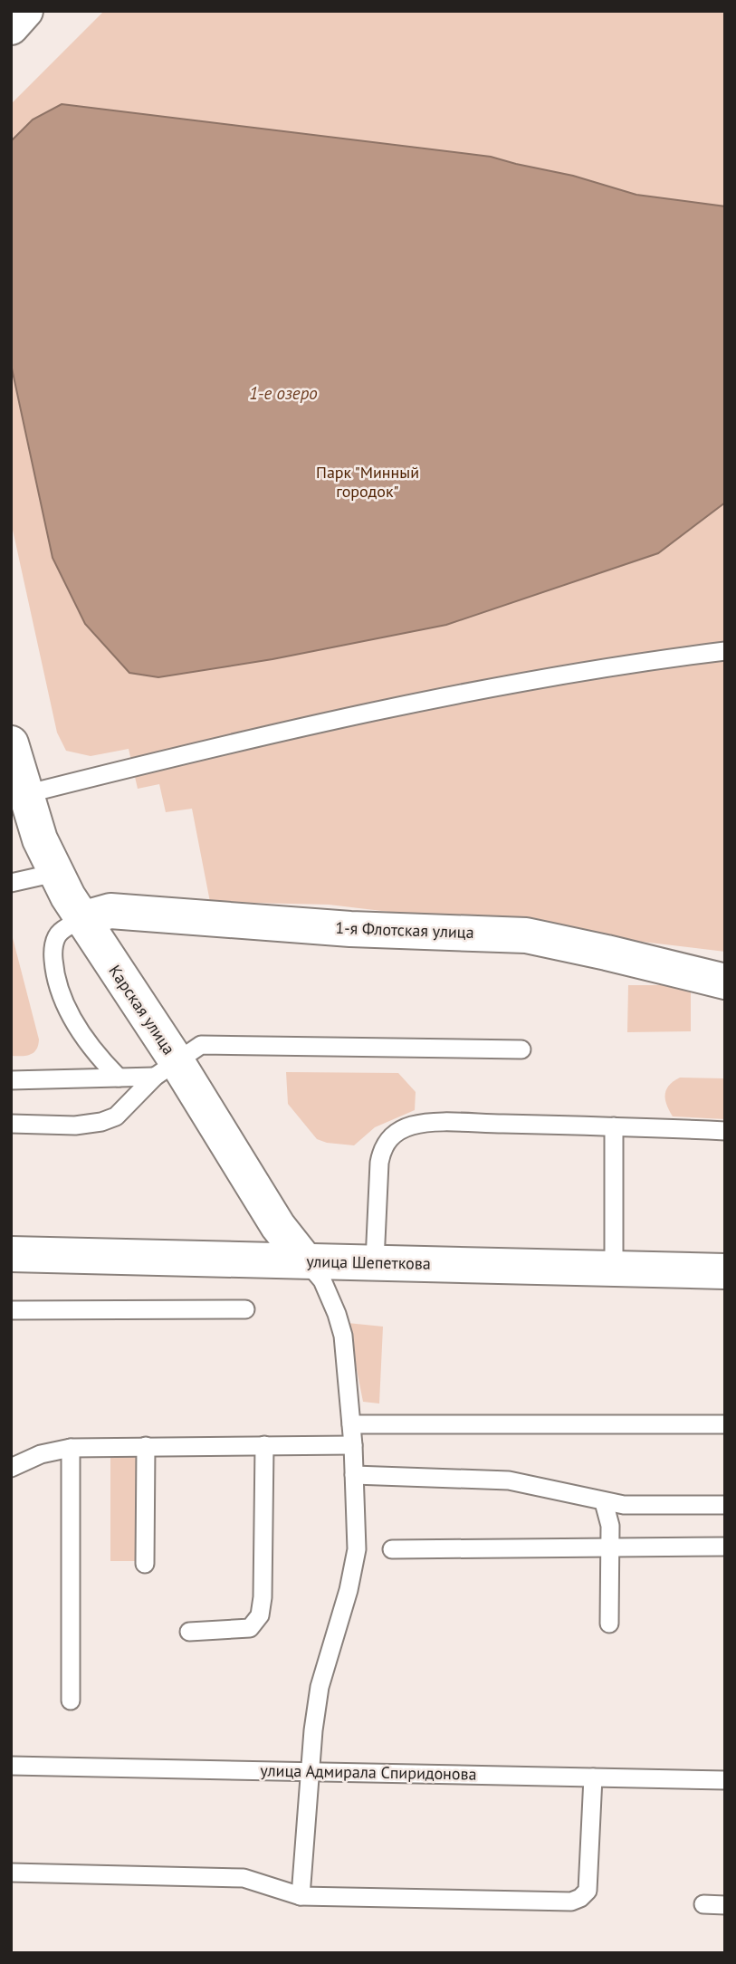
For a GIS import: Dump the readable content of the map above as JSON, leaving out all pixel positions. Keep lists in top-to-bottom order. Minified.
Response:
{"streets":{"street":["1-я Флотская улица","Карская улица","улица Шепеткова"],"lane":["улица Адмирала Спиридонова"]},"crossings":[["1-я Флотская улица","Карская улица"],["Карская улица","улица Шепеткова"]],"water":["1-е озеро"],"parks":["Парк \"Минный городок\""]}
